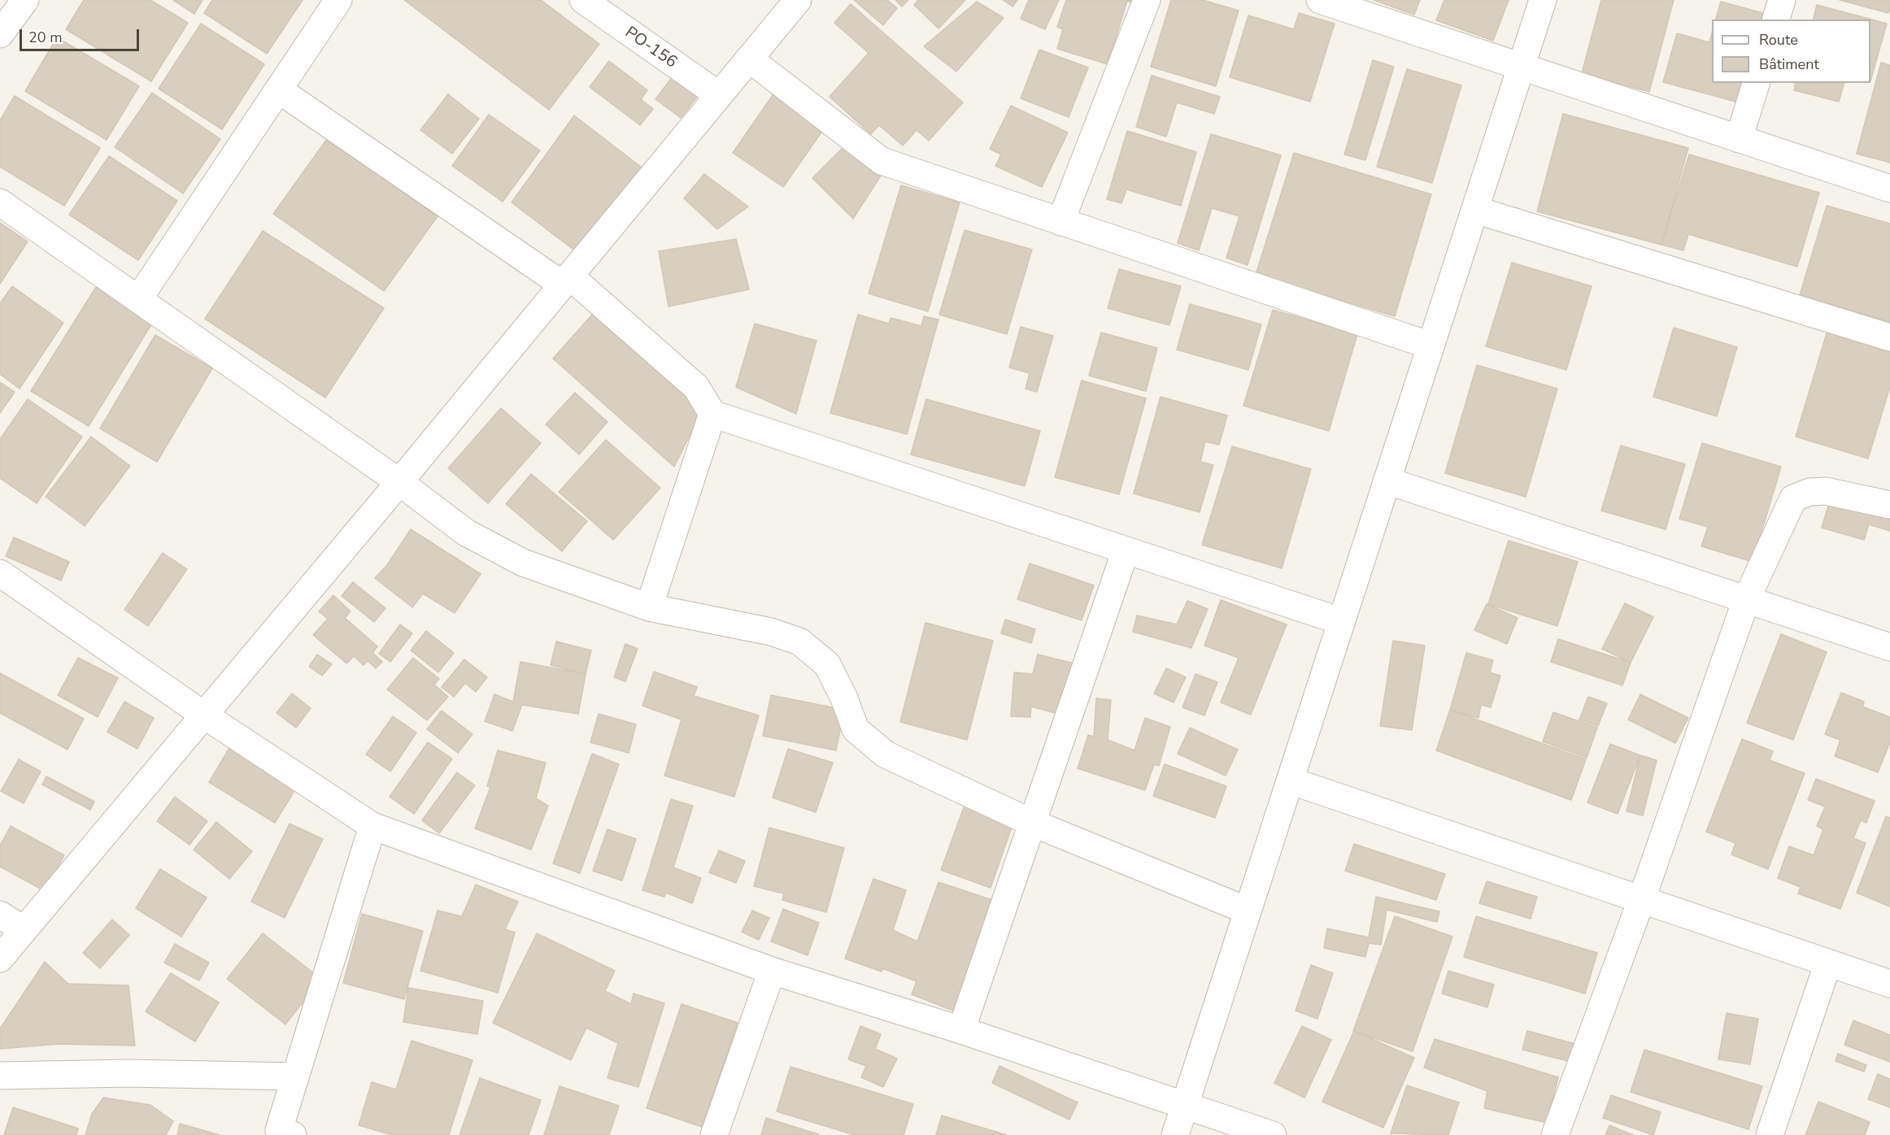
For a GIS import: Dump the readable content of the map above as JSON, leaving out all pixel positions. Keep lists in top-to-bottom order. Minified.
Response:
{"streets":{"street":["PO-156"]},"legend":["Route","Bâtiment"],"scale_bar":"20 m"}
